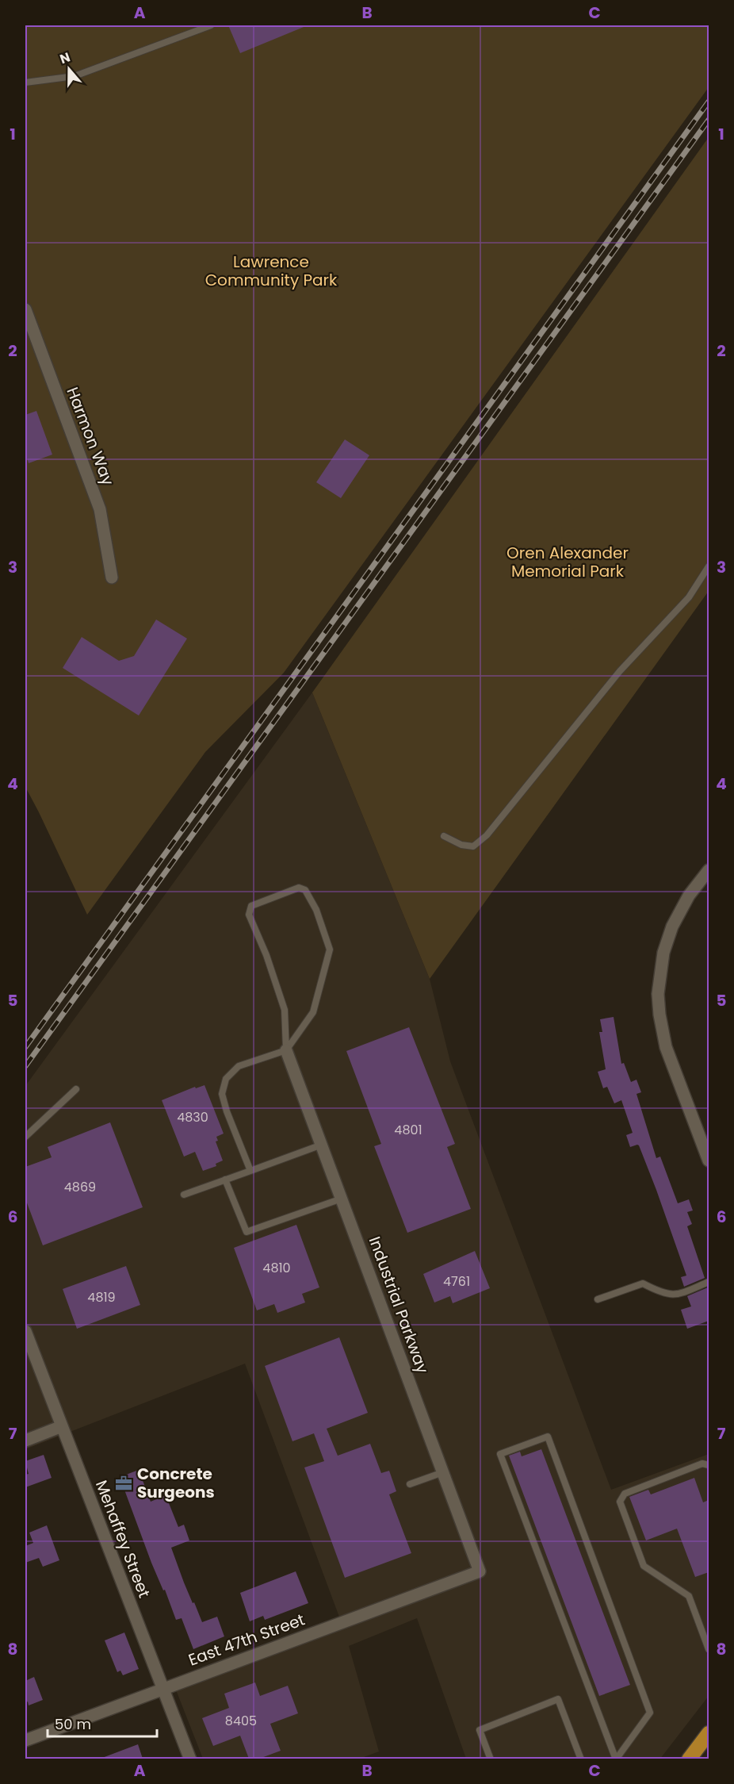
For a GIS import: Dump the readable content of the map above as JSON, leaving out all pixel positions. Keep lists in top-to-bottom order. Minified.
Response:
{"streets":{"street":["Harmon Way","Industrial Parkway","Mehaffey Street","East 47th Street"]},"crossings":[["Industrial Parkway","East 47th Street"],["Mehaffey Street","East 47th Street"]],"parks":["Lawrence Community Park","Oren Alexander Memorial Park"],"places":{"office":["Concrete Surgeons"]},"house_numbers":["4830","4801","4869","4810","4761","4819","8405"],"scale_bar":"50 m","north":"top","grid":{"columns":["A","B","C"],"rows":["1","2","3","4","5","6","7","8"]}}
